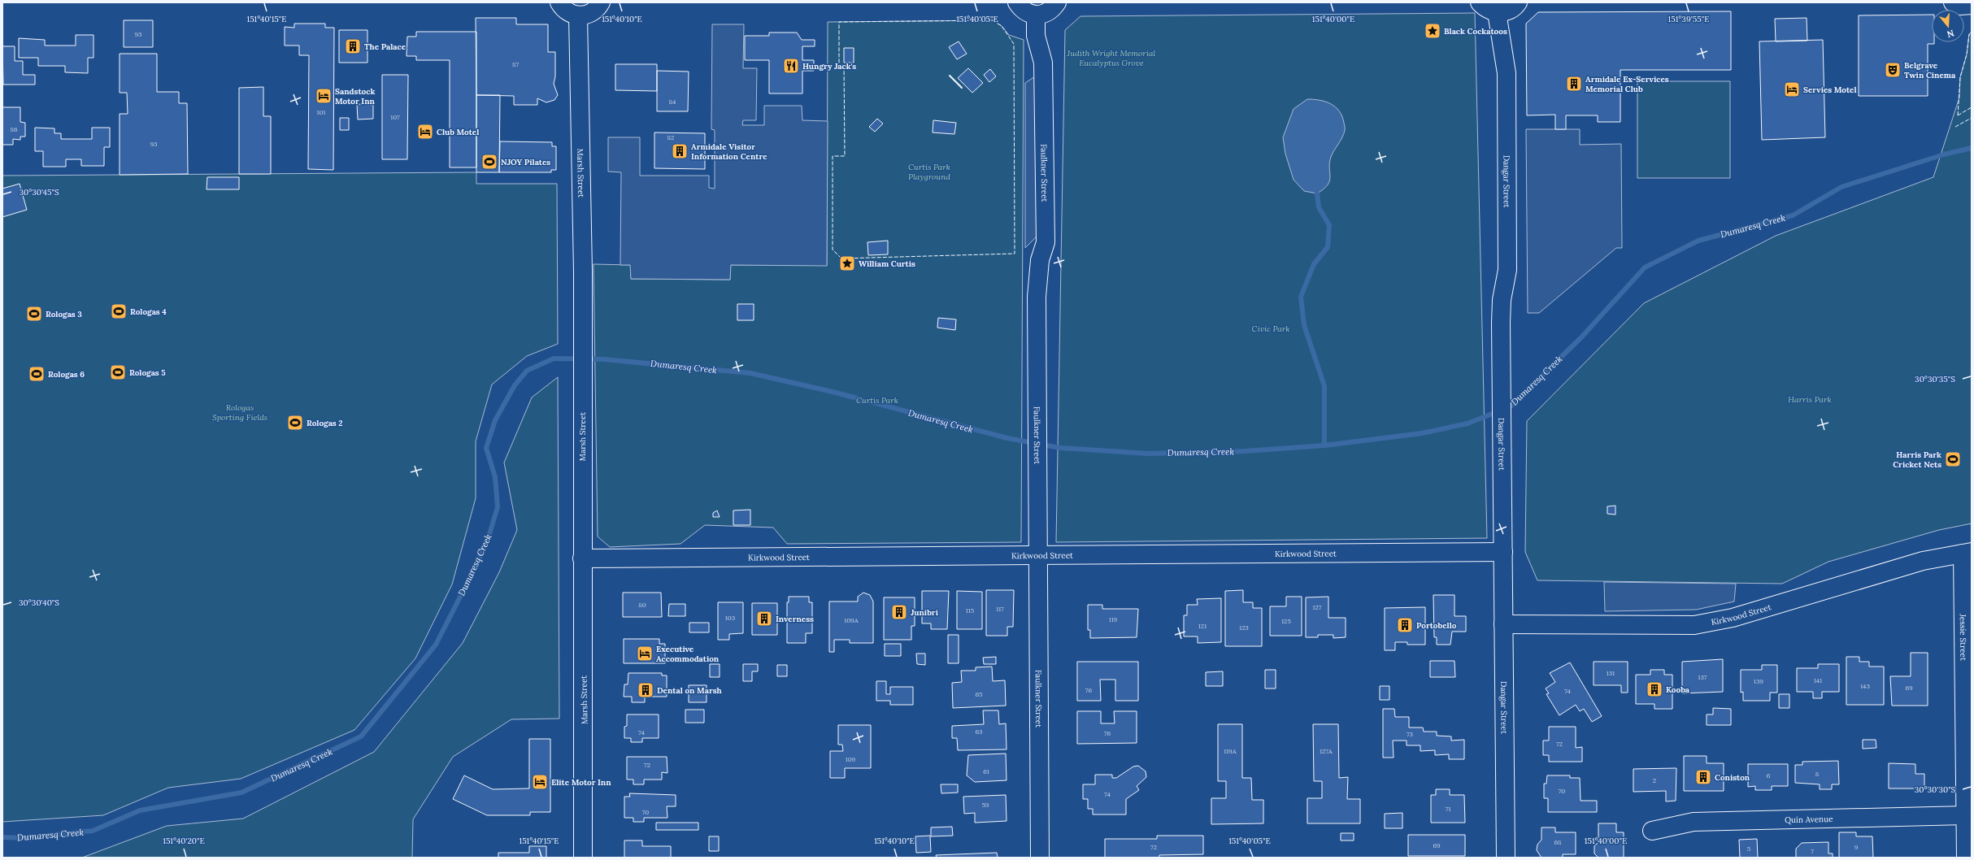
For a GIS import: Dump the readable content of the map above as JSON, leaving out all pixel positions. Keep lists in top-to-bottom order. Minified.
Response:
{"streets":{"street":["Marsh Street","Faulkner Street","Dangar Street","Kirkwood Street","Jessie Street","Quin Avenue"]},"crossings":[["Marsh Street","Kirkwood Street"],["Faulkner Street","Kirkwood Street"],["Dangar Street","Kirkwood Street"],["Kirkwood Street","Jessie Street"],["Jessie Street","Quin Avenue"]],"water":["Dumaresq Creek"],"parks":["Judith Wright Memorial Eucalyptus Grove","Curtis Park Playground","Civic Park","Harris Park","Curtis Park","Rologas Sporting Fields"],"places":{"place":["Black Cockatoos","William Curtis"],"building":["The Palace","Armidale Ex-Services Memorial Club","Armidale Visitor Information Centre","Junibri","Inverness","Portobello","Kooba","Dental on Marsh","Coniston"],"restaurant":["Hungry Jack's"],"theatre":["Belgrave Twin Cinema"],"hotel":["Servies Motel","Sandstock Motor Inn","Club Motel","Executive Accommodation","Elite Motor Inn"],"sports":["NJOY Pilates","Rologas 4","Rologas 3","Rologas 5","Rologas 6","Rologas 2","Harris Park Cricket Nets"]},"house_numbers":["93","87","84","101","107","86","82","93","80","127","117","115","103","119","109A","125","121","123","131","137","141","139","143","69","76","74","65","63","74","76","73","72","119A","127A","109","72","61","8","6","2","70","74","59","71","70","68","69","72","9","5","7"],"north":"bottom","coordinates":["151°40'15\"E","151°40'10\"E","151°40'05\"E","151°40'00\"E","151°39'55\"E","30°30'45\"S","30°30'35\"S","30°30'40\"S","30°30'30\"S","151°40'20\"E"]}
